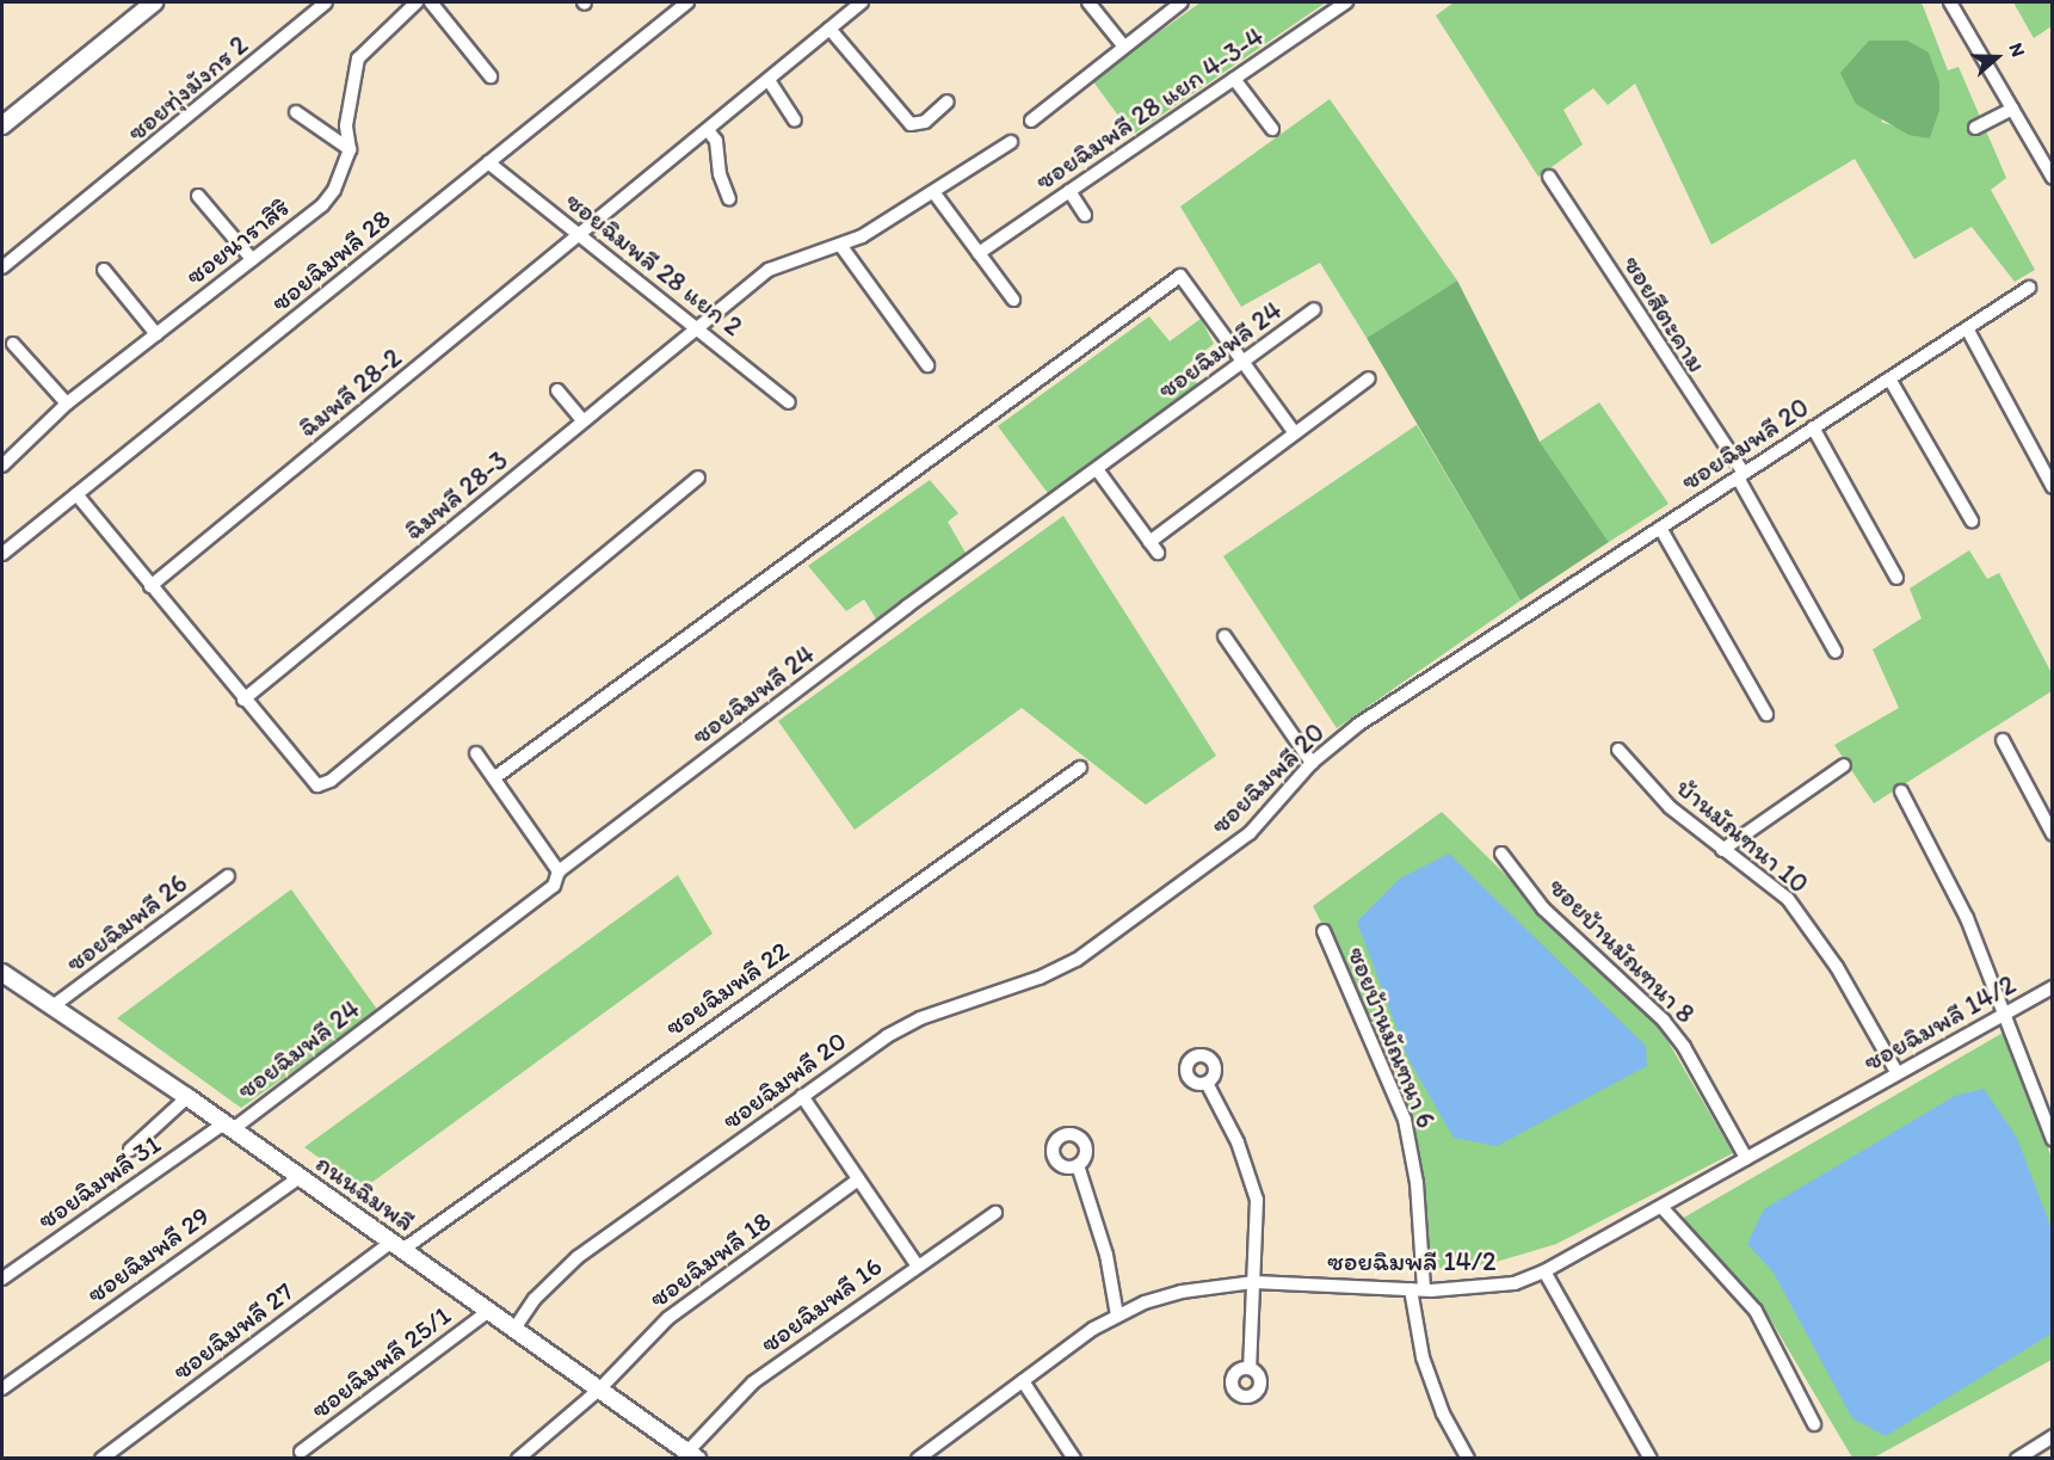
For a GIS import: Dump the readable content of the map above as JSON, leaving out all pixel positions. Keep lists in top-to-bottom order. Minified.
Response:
{"streets":{"street":["ซอยทุ่งมังกร 2","ซอยฉิมพลี 28 แยก 4-3-4","ซอยนาราสิริ","ซอยฉิมพลี 28","ซอยฉิมพลี 28 แยก 2","ซอยสีตะคาม","ซอยฉิมพลี 24","ฉิมพลี 28-2","ซอยฉิมพลี 20","ฉิมพลี 28-3","บ้านมัณฑนา 10","ซอยฉิมพลี 26","ซอยบ้านมัณฑนา 8","ซอยฉิมพลี 22","ซอยฉิมพลี 14/2","ซอยบ้านมัณฑนา 6","ซอยฉิมพลี 31","ถนนฉิมพลี","ซอยฉิมพลี 29","ซอยฉิมพลี 18","ซอยฉิมพลี 16","ซอยฉิมพลี 27","ซอยฉิมพลี 25/1"]},"crossings":[["ซอยฉิมพลี 28","ซอยฉิมพลี 28 แยก 2"],["ซอยฉิมพลี 28 แยก 2","ฉิมพลี 28-2"],["ซอยฉิมพลี 28 แยก 2","ฉิมพลี 28-3"],["ซอยสีตะคาม","ซอยฉิมพลี 20"],["ซอยฉิมพลี 24","ซอยฉิมพลี 31"],["ซอยฉิมพลี 24","ถนนฉิมพลี"],["ซอยฉิมพลี 20","ถนนฉิมพลี"],["บ้านมัณฑนา 10","ซอยฉิมพลี 14/2"],["ซอยฉิมพลี 26","ถนนฉิมพลี"],["ซอยบ้านมัณฑนา 8","ซอยฉิมพลี 14/2"],["ซอยฉิมพลี 22","ถนนฉิมพลี"],["ซอยฉิมพลี 22","ซอยฉิมพลี 27"],["ซอยฉิมพลี 14/2","ซอยบ้านมัณฑนา 6"],["ซอยฉิมพลี 31","ถนนฉิมพลี"],["ถนนฉิมพลี","ซอยฉิมพลี 29"],["ถนนฉิมพลี","ซอยฉิมพลี 18"],["ถนนฉิมพลี","ซอยฉิมพลี 16"],["ถนนฉิมพลี","ซอยฉิมพลี 27"],["ถนนฉิมพลี","ซอยฉิมพลี 25/1"]],"north":"right"}
